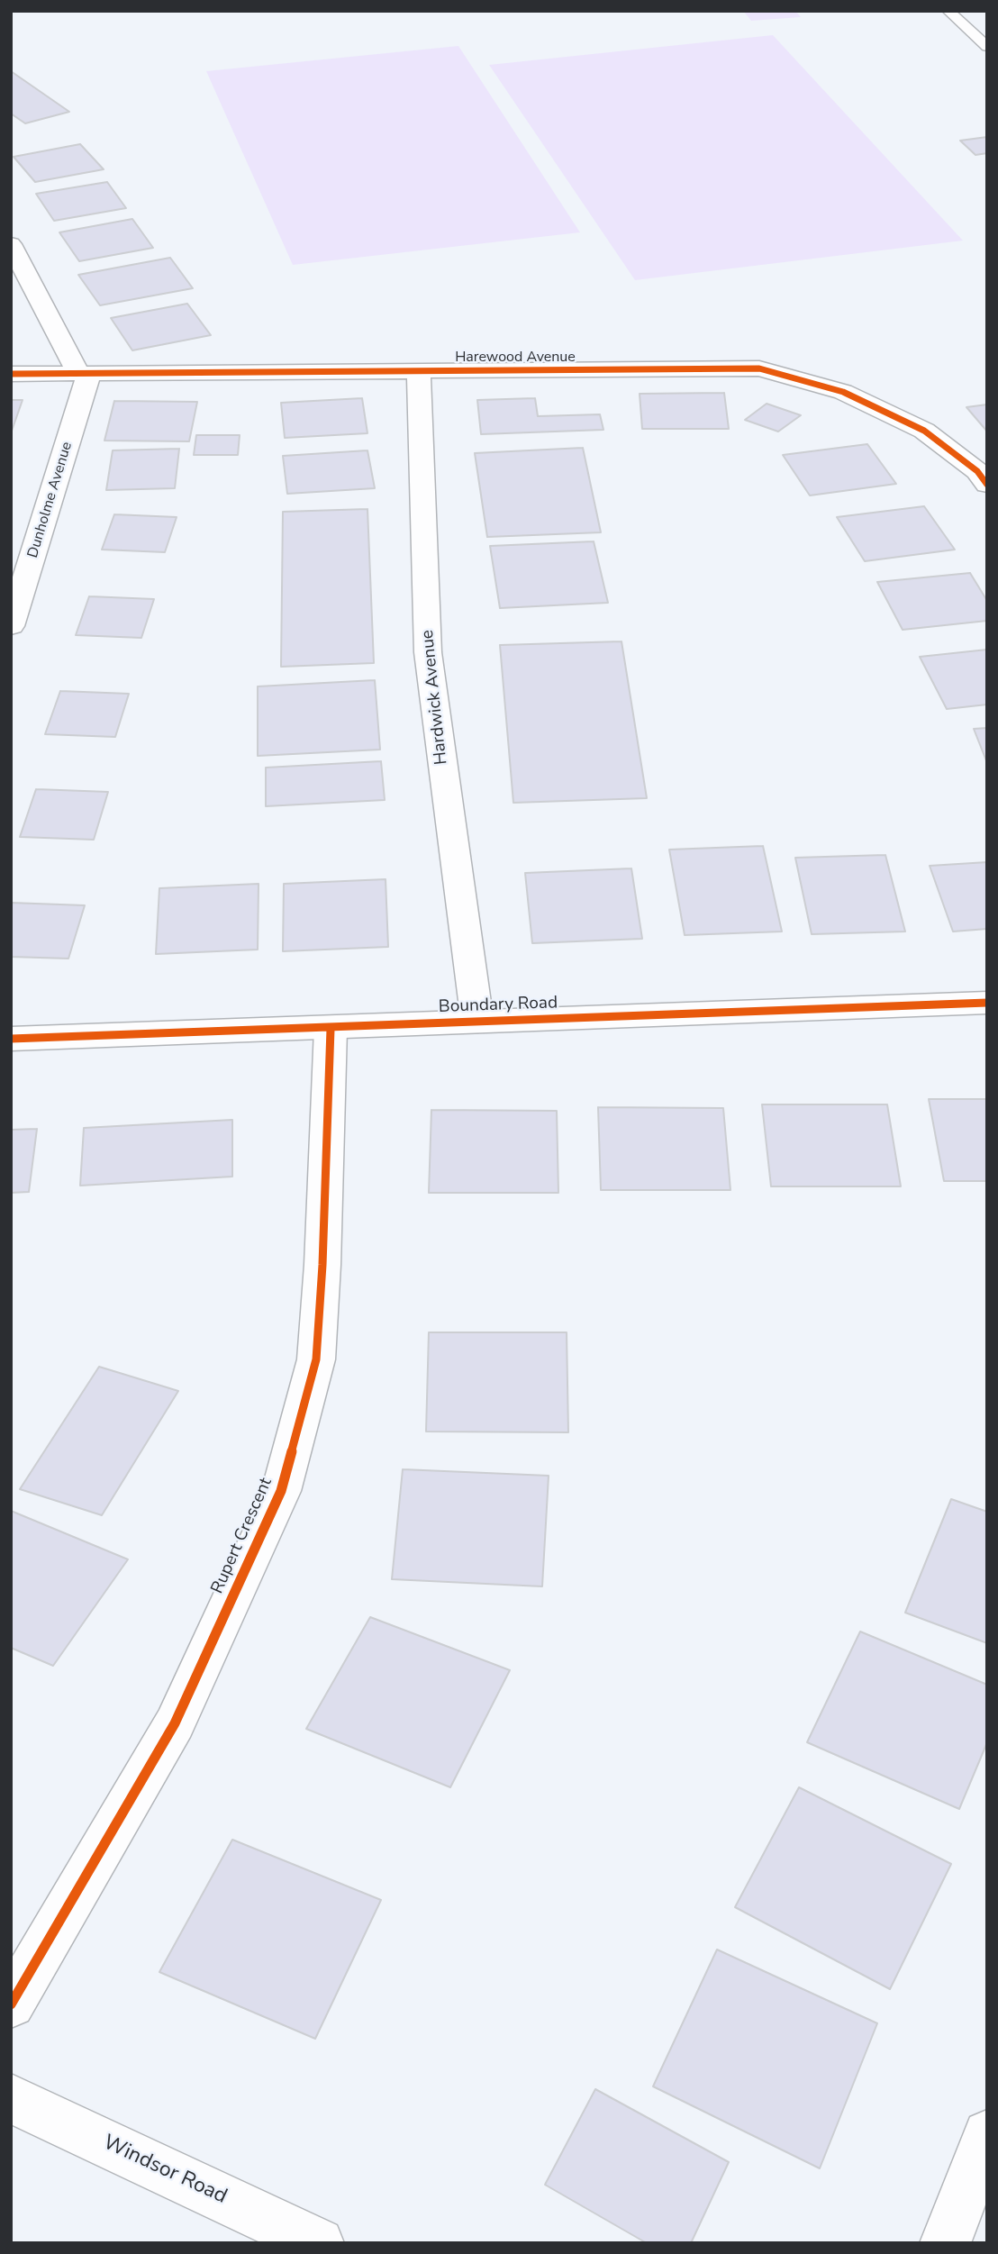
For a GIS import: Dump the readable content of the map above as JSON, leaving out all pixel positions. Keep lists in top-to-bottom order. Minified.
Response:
{"streets":{"street":["Harewood Avenue","Dunholme Avenue","Hardwick Avenue","Boundary Road","Rupert Crescent","Windsor Road"]},"crossings":[["Harewood Avenue","Dunholme Avenue"],["Harewood Avenue","Hardwick Avenue"],["Hardwick Avenue","Boundary Road"],["Boundary Road","Rupert Crescent"]]}
